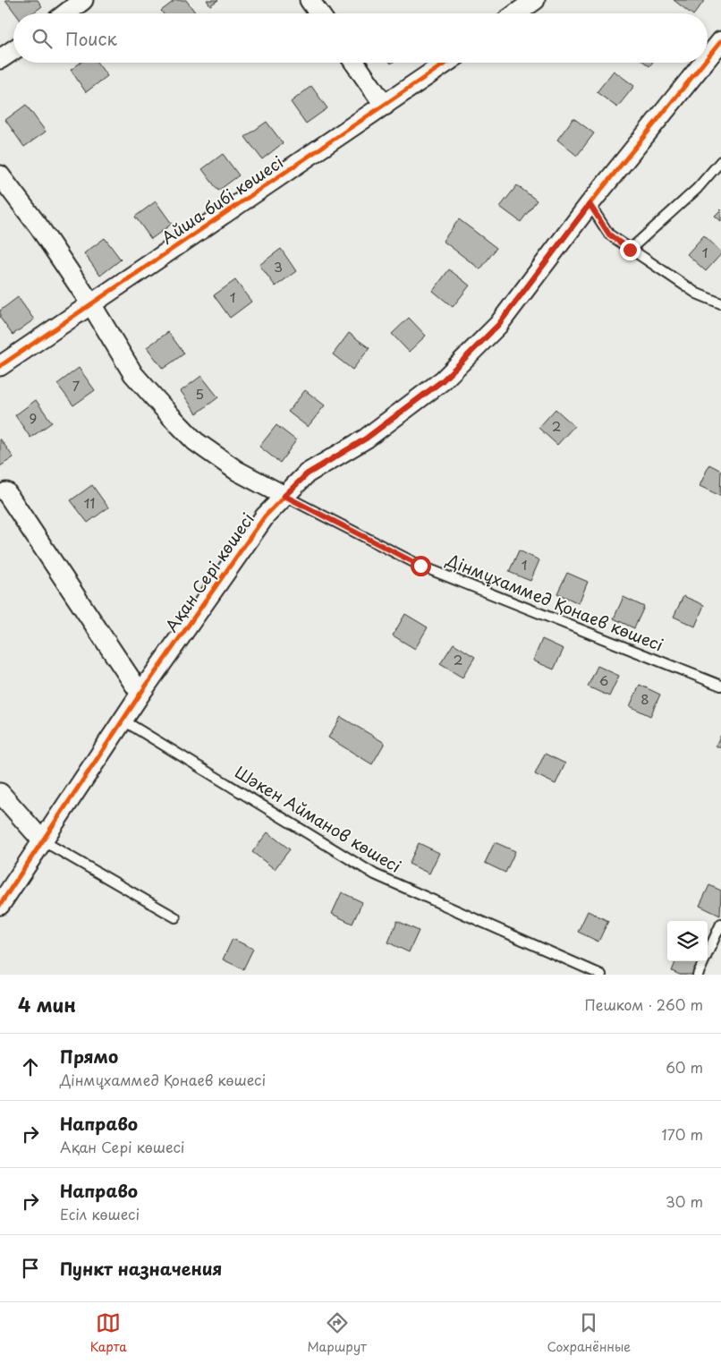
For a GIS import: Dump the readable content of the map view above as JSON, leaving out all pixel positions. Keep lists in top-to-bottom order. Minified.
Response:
{"streets":{"street":["Айша бибі көшесі","Ақан Сері көшесі"],"lane":["Дінмұхаммед Қонаев көшесі","Шәкен Айманов көшесі"]},"crossings":[["Ақан Сері көшесі","Дінмұхаммед Қонаев көшесі"],["Ақан Сері көшесі","Шәкен Айманов көшесі"]],"house_numbers":["1","3","1","7","5","9","2","11","1","2","6","8"],"page":{"search":"Поиск","heading":["4 мин","Пешком · 260 m"],"list":[["Прямо","Дінмұхаммед Қонаев көшесі","60 m"],["Направо","Ақан Сері көшесі","170 m"],["Направо","Есіл көшесі","30 m"],"Пункт назначения"],"nav":["Карта","Маршрут","Сохранённые"]}}
